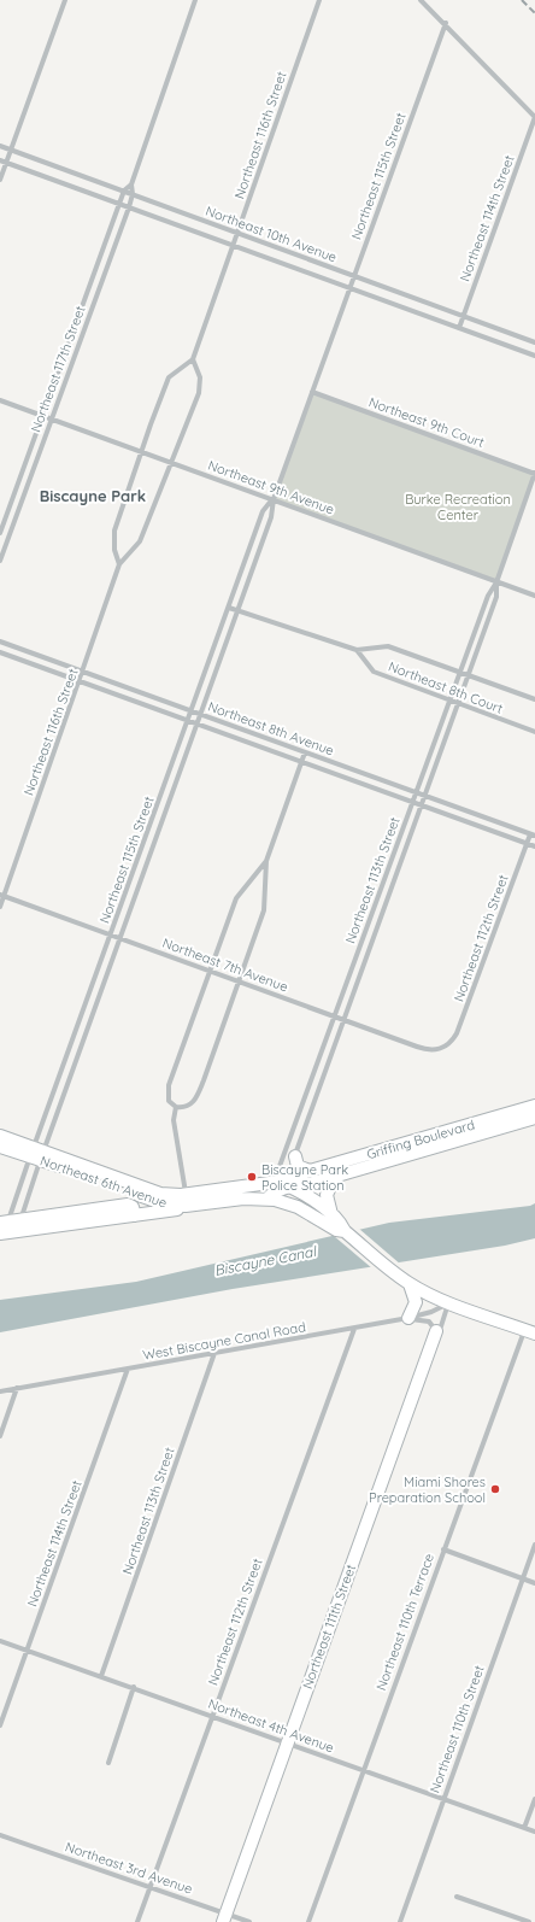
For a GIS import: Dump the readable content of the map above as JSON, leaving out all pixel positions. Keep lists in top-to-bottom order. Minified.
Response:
{"streets":{"street":["Northeast 116th Street","Northeast 115th Street","Northeast 114th Street","Northeast 10th Avenue","Northeast 117th Street","Northeast 9th Court","Northeast 9th Avenue","Northeast 8th Court","Northeast 8th Avenue","Northeast 113th Street","Northeast 112th Street","Northeast 7th Avenue","Griffing Boulevard","Northeast 6th Avenue","West Biscayne Canal Road","Northeast 110th Terrace","Northeast 111th Street","Northeast 4th Avenue","Northeast 110th Street","Northeast 3rd Avenue"]},"crossings":[["Northeast 116th Street","Northeast 10th Avenue"],["Northeast 116th Street","Northeast 9th Avenue"],["Northeast 116th Street","Northeast 8th Avenue"],["Northeast 116th Street","Northeast 7th Avenue"],["Northeast 115th Street","Northeast 10th Avenue"],["Northeast 115th Street","Northeast 9th Court"],["Northeast 115th Street","Northeast 9th Avenue"],["Northeast 115th Street","Northeast 8th Court"],["Northeast 115th Street","Northeast 8th Avenue"],["Northeast 115th Street","Northeast 7th Avenue"],["Northeast 115th Street","Griffing Boulevard"],["Northeast 115th Street","Northeast 6th Avenue"],["Northeast 114th Street","Northeast 10th Avenue"],["Northeast 114th Street","West Biscayne Canal Road"],["Northeast 114th Street","Northeast 4th Avenue"],["Northeast 10th Avenue","Northeast 117th Street"],["Northeast 117th Street","Northeast 9th Avenue"],["Northeast 9th Court","Northeast 113th Street"],["Northeast 9th Avenue","Northeast 113th Street"],["Northeast 8th Court","Northeast 113th Street"],["Northeast 8th Avenue","Northeast 113th Street"],["Northeast 8th Avenue","Northeast 112th Street"],["Northeast 113th Street","Northeast 7th Avenue"],["Northeast 113th Street","Griffing Boulevard"],["Northeast 113th Street","Northeast 6th Avenue"],["Northeast 113th Street","West Biscayne Canal Road"],["Northeast 113th Street","Northeast 4th Avenue"],["Northeast 112th Street","Northeast 7th Avenue"],["Northeast 112th Street","West Biscayne Canal Road"],["Northeast 112th Street","Northeast 4th Avenue"],["Northeast 112th Street","Northeast 3rd Avenue"],["Griffing Boulevard","Northeast 6th Avenue"],["Northeast 6th Avenue","West Biscayne Canal Road"],["Northeast 6th Avenue","Northeast 110th Terrace"],["Northeast 110th Terrace","Northeast 4th Avenue"],["Northeast 111th Street","Northeast 4th Avenue"],["Northeast 111th Street","Northeast 3rd Avenue"],["Northeast 4th Avenue","Northeast 110th Street"]],"districts":["Biscayne Park"],"water":["Biscayne Canal"],"parks":["Burke Recreation Center"],"places":["Biscayne Park Police Station","Miami Shores Preparation School"]}
